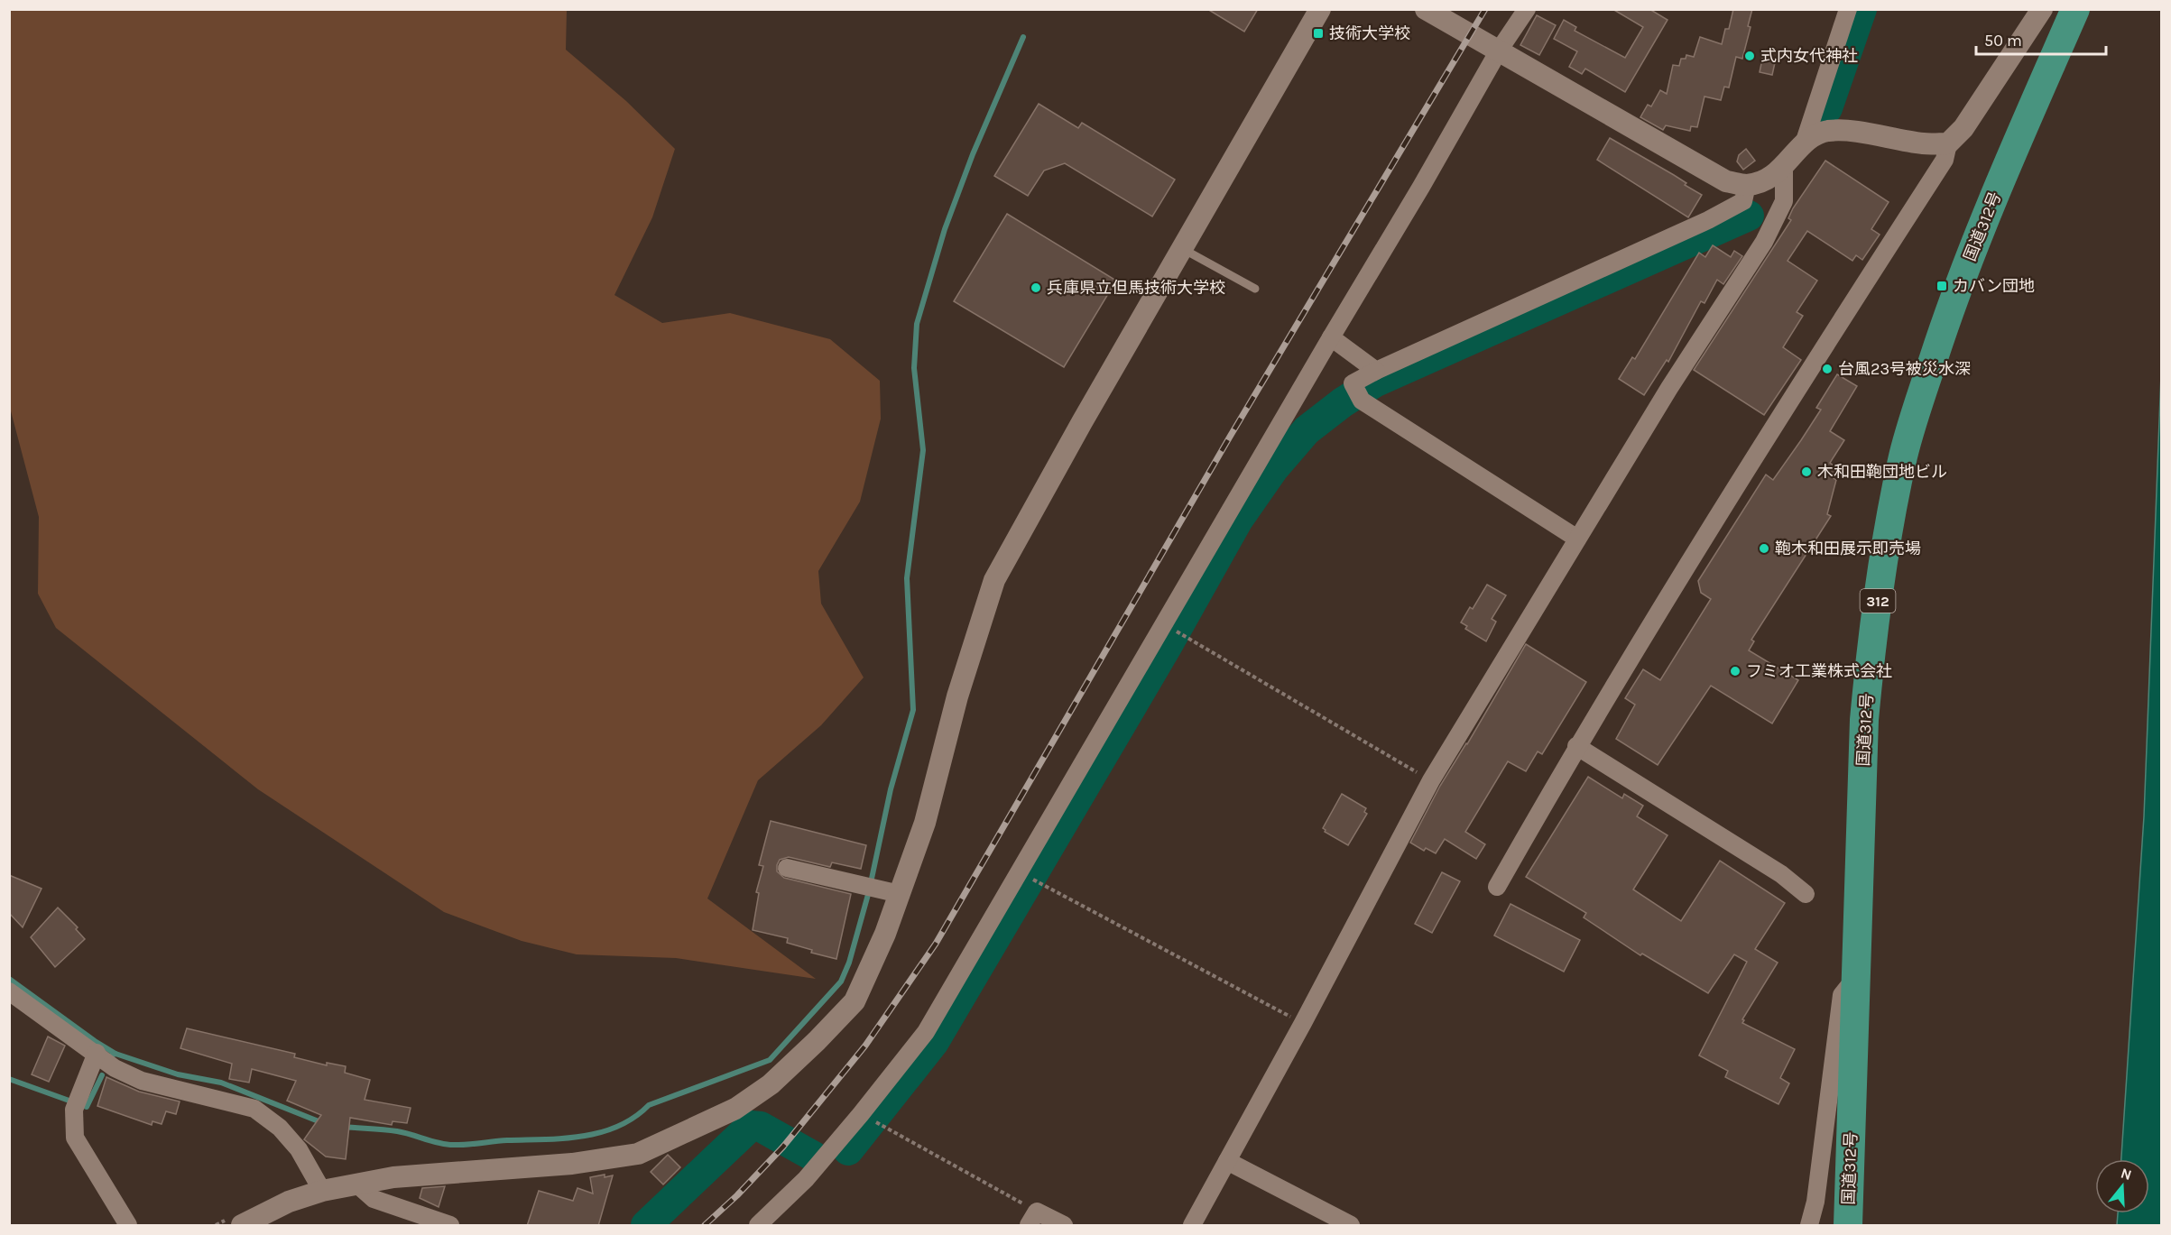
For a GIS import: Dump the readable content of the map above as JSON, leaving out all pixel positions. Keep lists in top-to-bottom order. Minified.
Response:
{"streets":{"highway":["国道312号","312"]},"places":{"transit":["技術大学校","カバン団地"],"other":["式内女代神社","兵庫県立但馬技術大学校","台風23号被災水深","木和田鞄団地ビル","鞄木和田展示即売場","フミオ工業株式会社"]},"scale_bar":"50 m","north":"top"}
